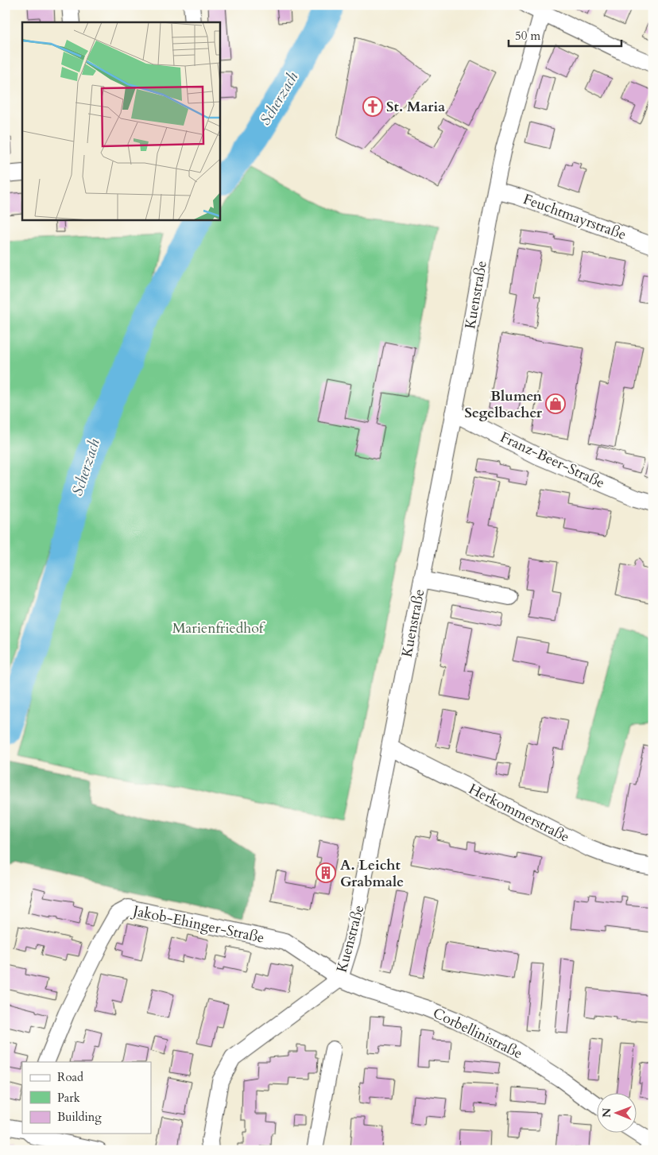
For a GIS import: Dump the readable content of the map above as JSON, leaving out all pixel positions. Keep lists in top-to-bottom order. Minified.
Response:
{"streets":{"street":["Feuchtmayrstraße","Kuenstraße","Franz-Beer-Straße","Herkommerstraße","Jakob-Ehinger-Straße","Corbellinistraße"]},"crossings":[["Feuchtmayrstraße","Kuenstraße"],["Kuenstraße","Franz-Beer-Straße"],["Kuenstraße","Herkommerstraße"],["Kuenstraße","Jakob-Ehinger-Straße"],["Kuenstraße","Corbellinistraße"],["Jakob-Ehinger-Straße","Corbellinistraße"]],"water":["Scherzach"],"parks":["Marienfriedhof"],"places":{"church":["St. Maria"],"shop":["Blumen Segelbacher"],"building":["A. Leicht Grabmale"]},"legend":["Road","Park","Building"],"scale_bar":"50 m","north":"left"}
